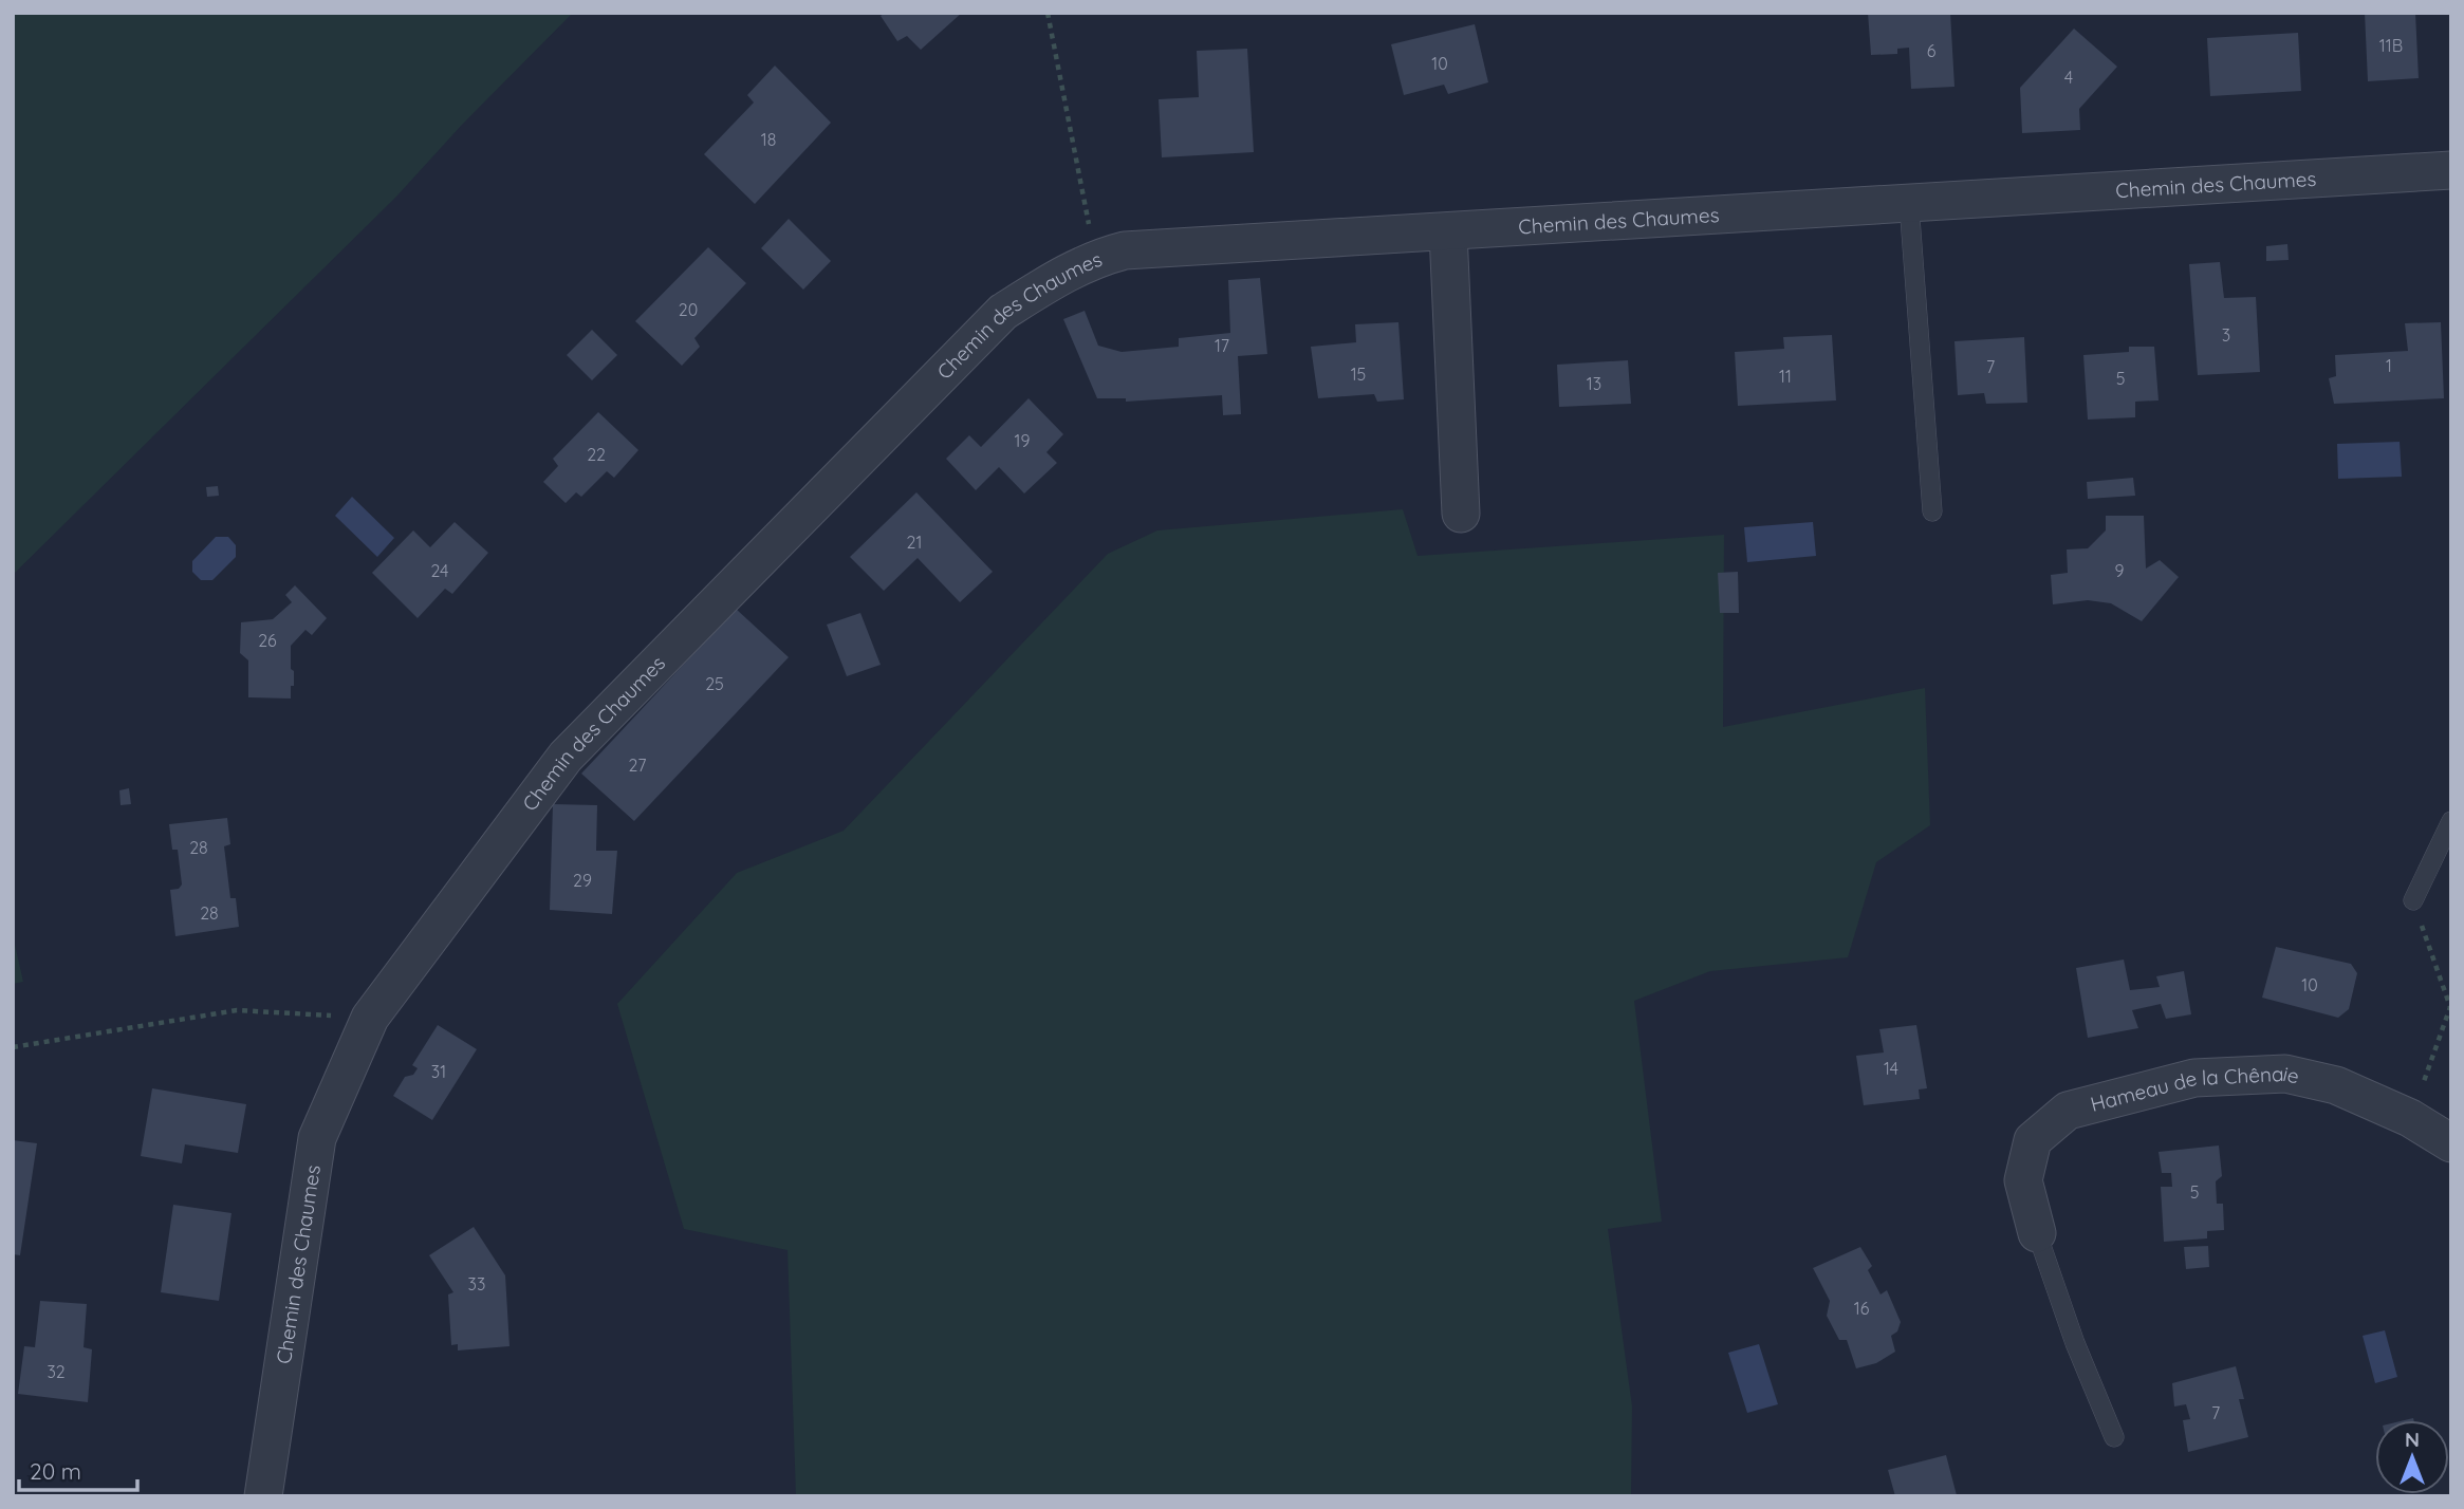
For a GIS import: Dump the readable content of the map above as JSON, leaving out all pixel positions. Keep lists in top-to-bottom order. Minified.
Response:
{"streets":{"street":["Chemin des Chaumes","Hameau de la Chênaie"]},"house_numbers":["11B","6","10","4","18","20","3","17","1","7","15","11","5","13","19","22","21","24","9","26","25","27","28","29","28","10","14","31","5","33","16","32","7"],"scale_bar":"20 m","north":"top"}
